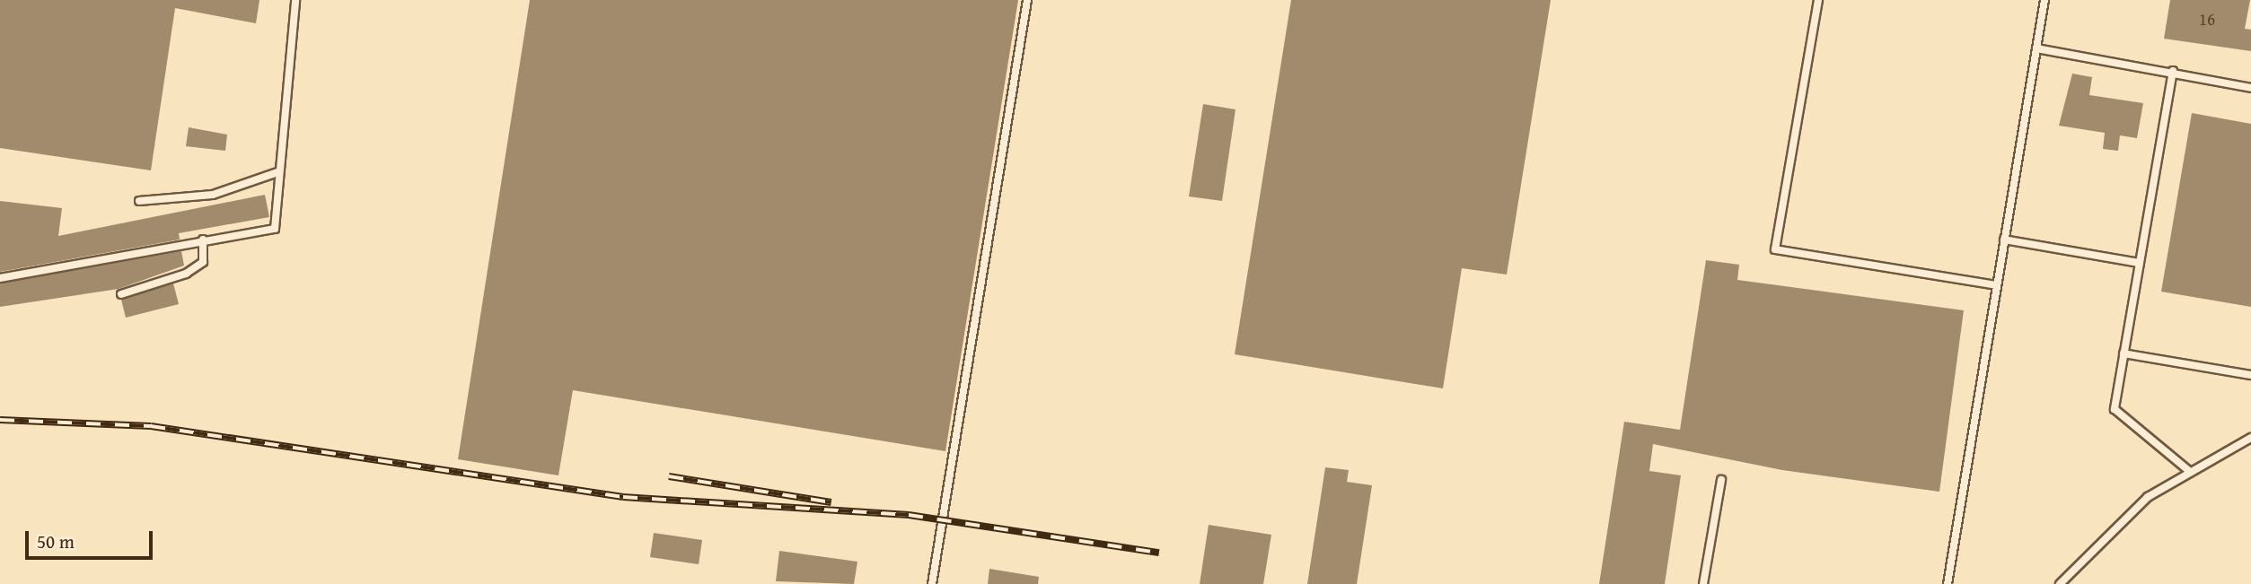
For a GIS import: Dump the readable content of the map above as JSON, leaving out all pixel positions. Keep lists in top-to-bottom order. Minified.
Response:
{"house_numbers":["16"],"scale_bar":"50 m"}
